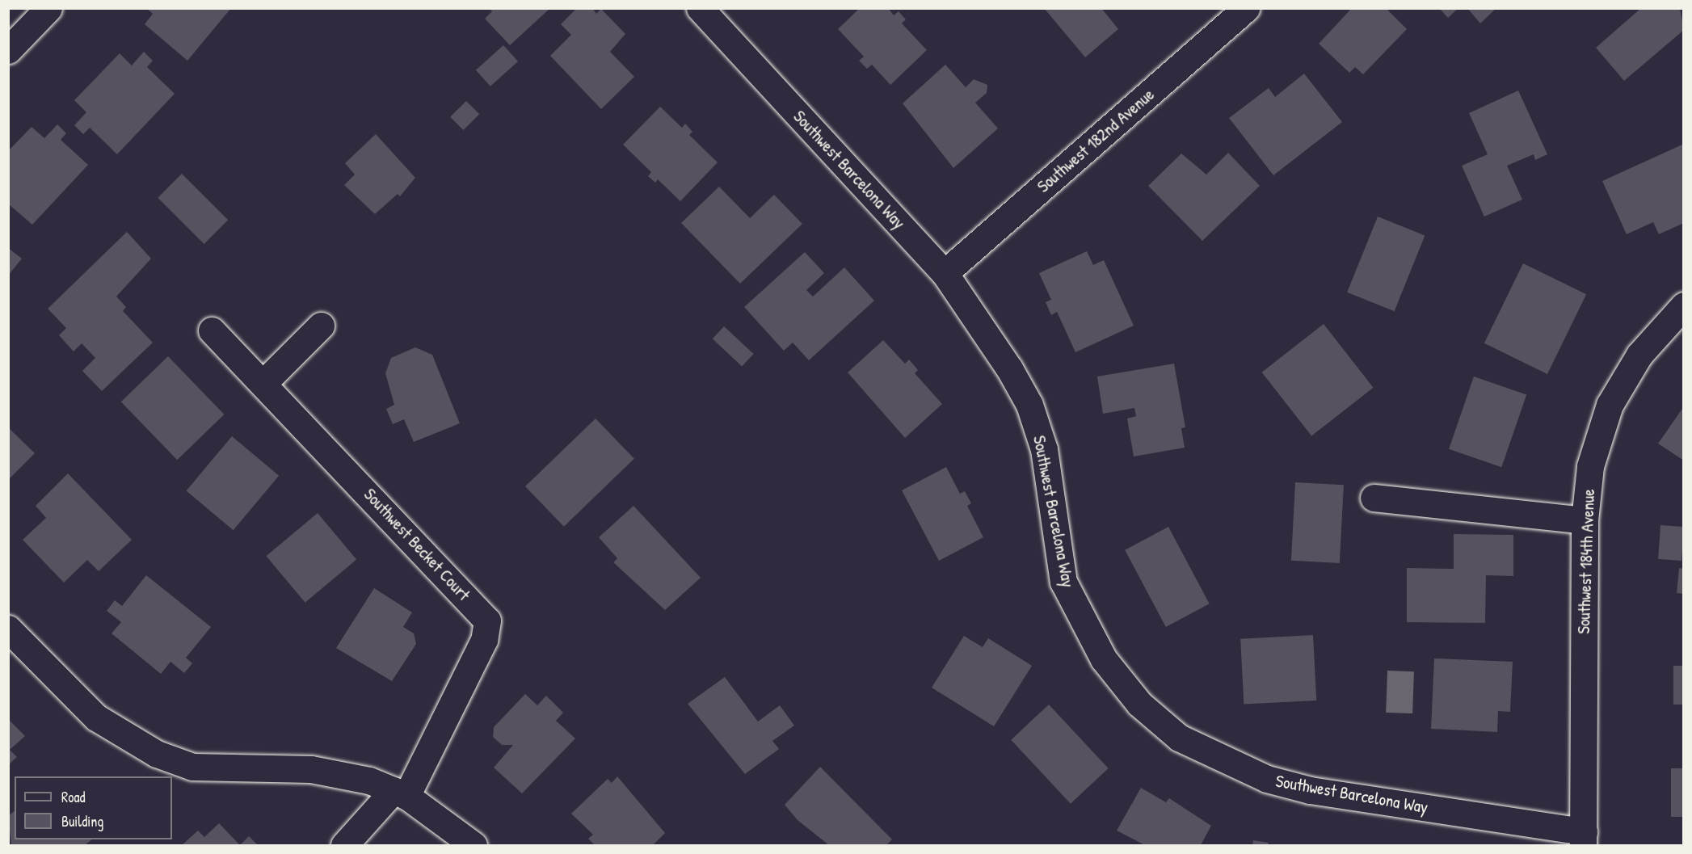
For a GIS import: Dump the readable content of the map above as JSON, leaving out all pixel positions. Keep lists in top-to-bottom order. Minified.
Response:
{"streets":{"street":["Southwest 182nd Avenue","Southwest Barcelona Way","Southwest Becket Court","Southwest 184th Avenue"]},"crossings":[["Southwest 182nd Avenue","Southwest Barcelona Way"],["Southwest Barcelona Way","Southwest 184th Avenue"]],"legend":["Road","Building"]}
